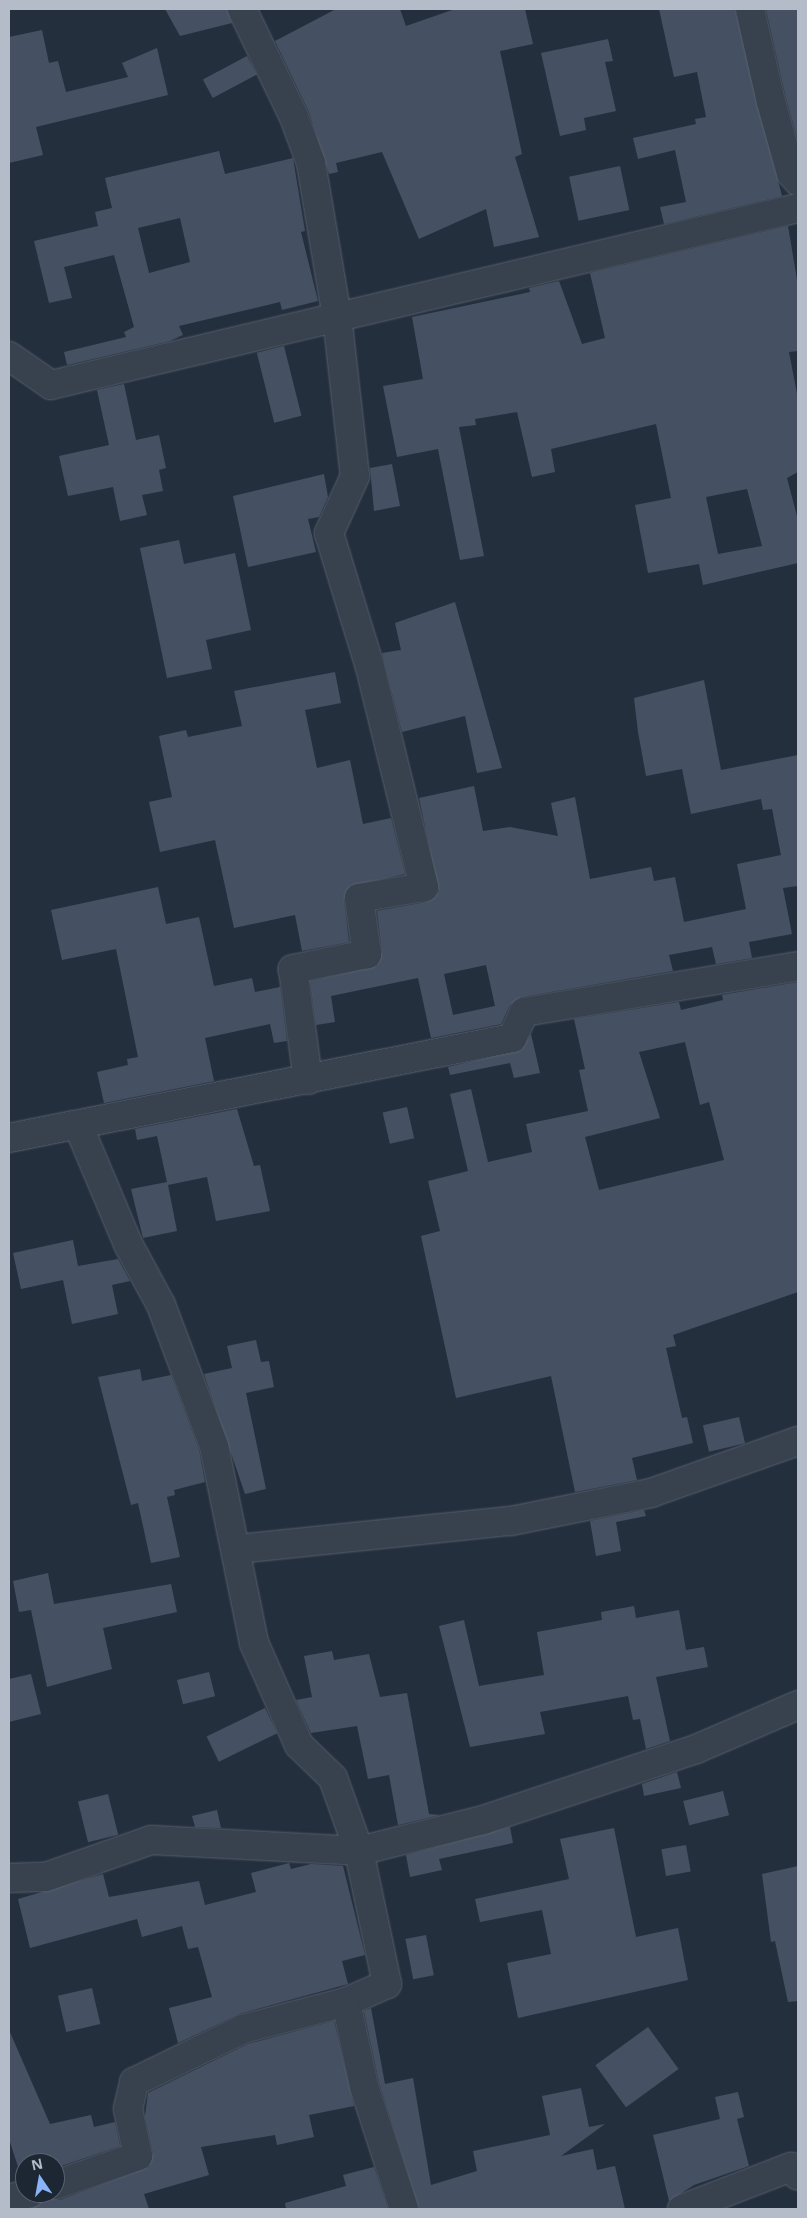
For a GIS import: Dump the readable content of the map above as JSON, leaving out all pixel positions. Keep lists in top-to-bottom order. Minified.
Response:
{"north":"top"}
